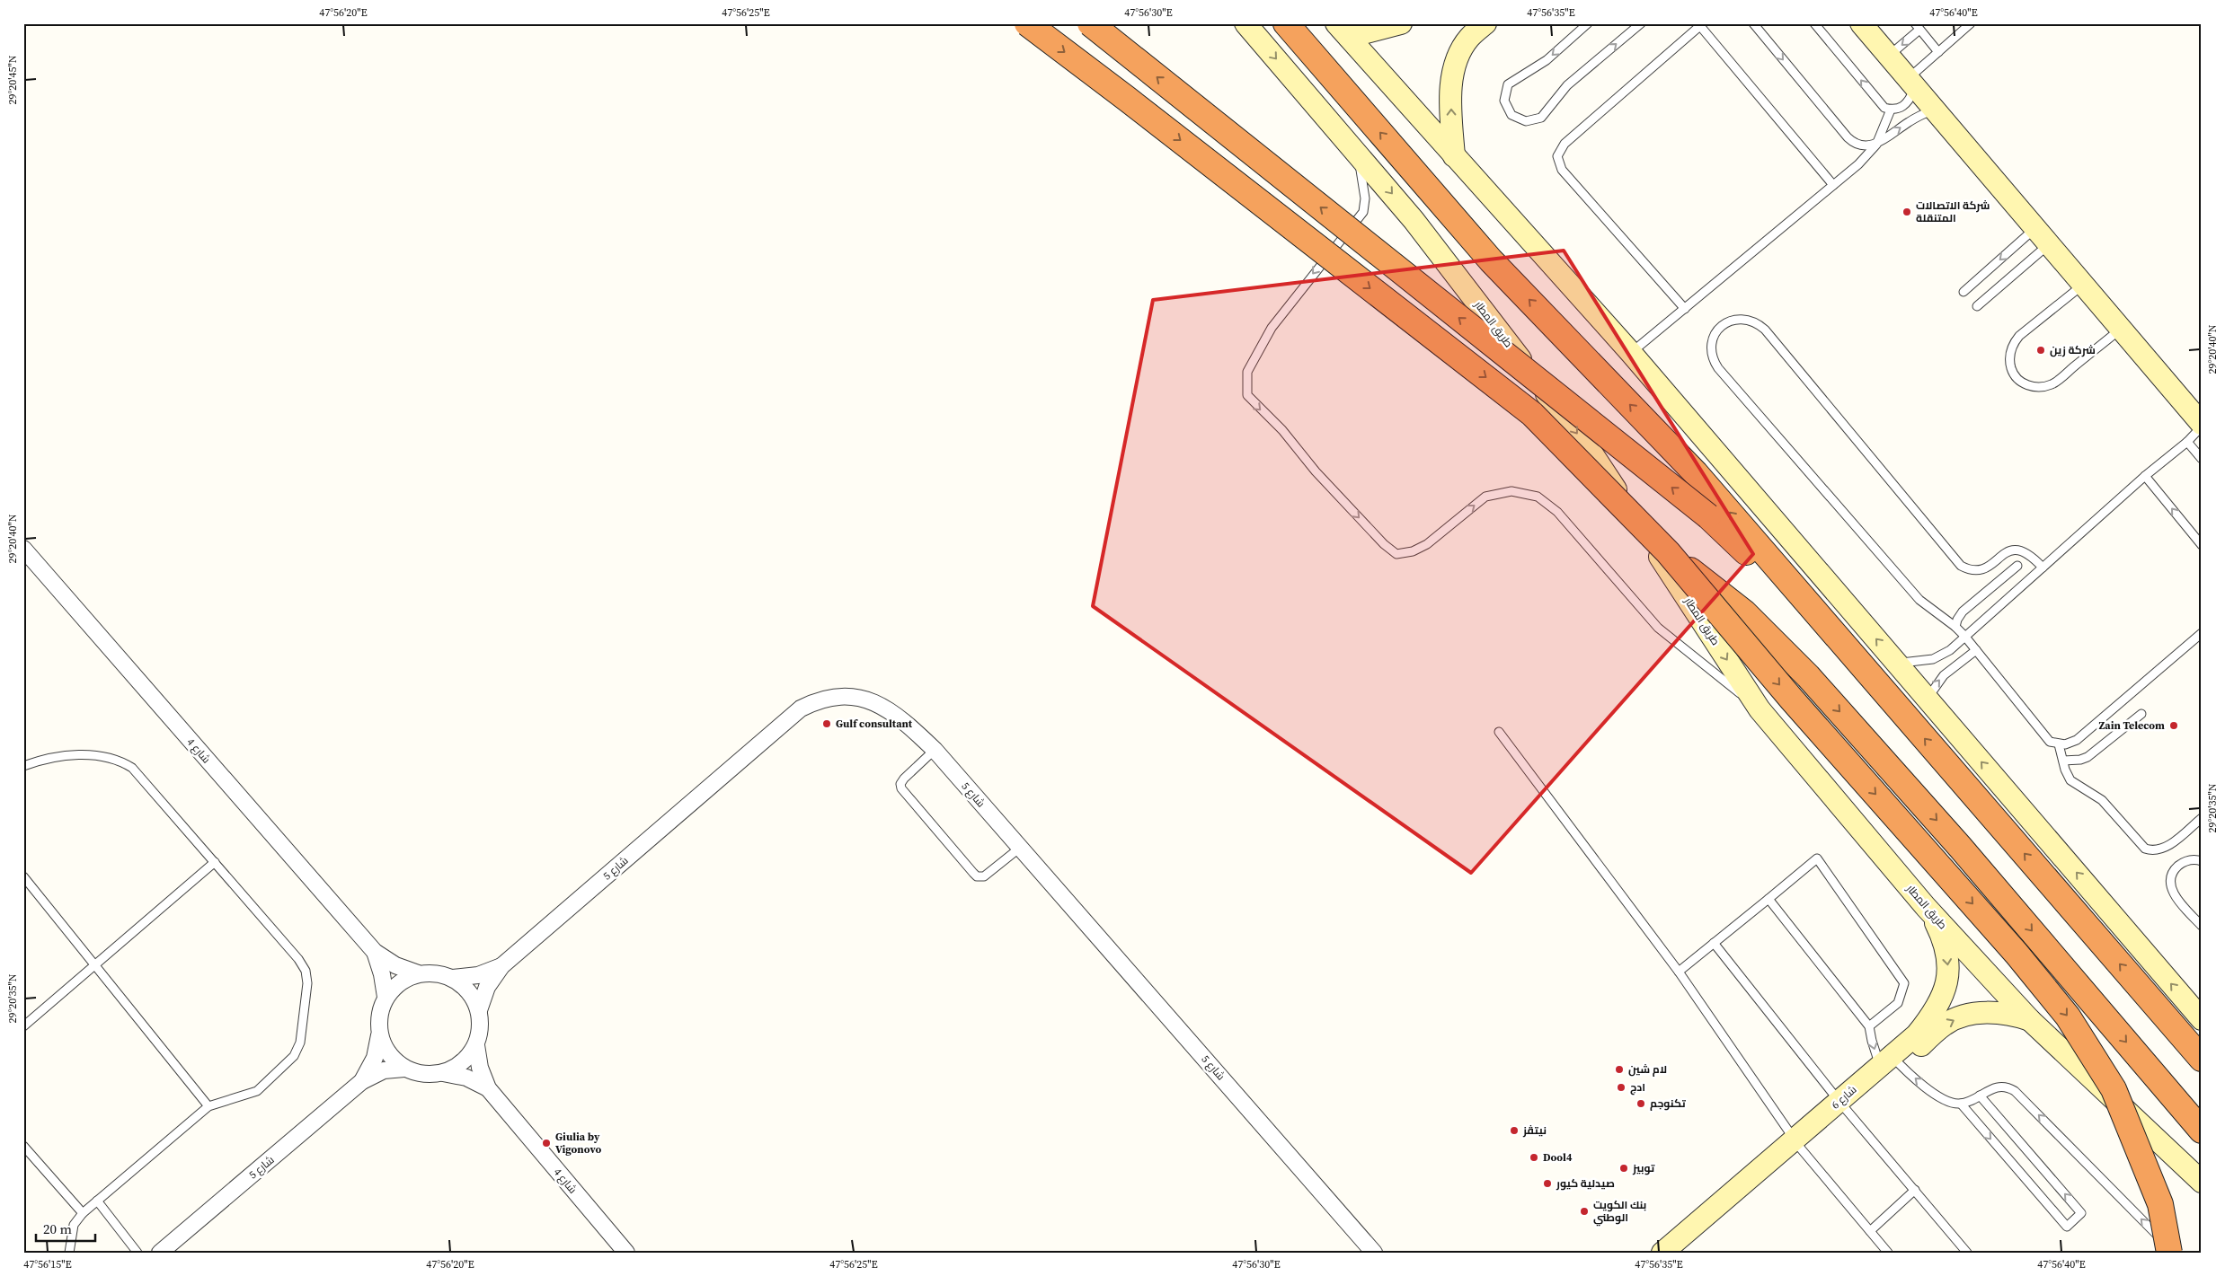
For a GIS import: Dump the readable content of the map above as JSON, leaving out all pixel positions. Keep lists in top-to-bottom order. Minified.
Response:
{"streets":{"main road":["طريق المطار","شارع 6"],"street":["شارع 4","شارع 5"]},"crossings":[["طريق المطار","شارع 6"],["شارع 4","شارع 5"]],"places":["شركة الاتصالات المتنقلة","شركة زين","Gulf consultant","Zain Telecom","لام شين","ادج","تكنوجم","نيتڤز","Giulia by Vigonovo","Dool4","توبيز","صيدلية كيور","بنك الكويت الوطني"],"scale_bar":"20 m","coordinates":["47°56'20\"E","47°56'25\"E","47°56'30\"E","47°56'35\"E","47°56'40\"E","29°20'45\"N","29°20'40\"N","29°20'35\"N","47°56'15\"E"]}
